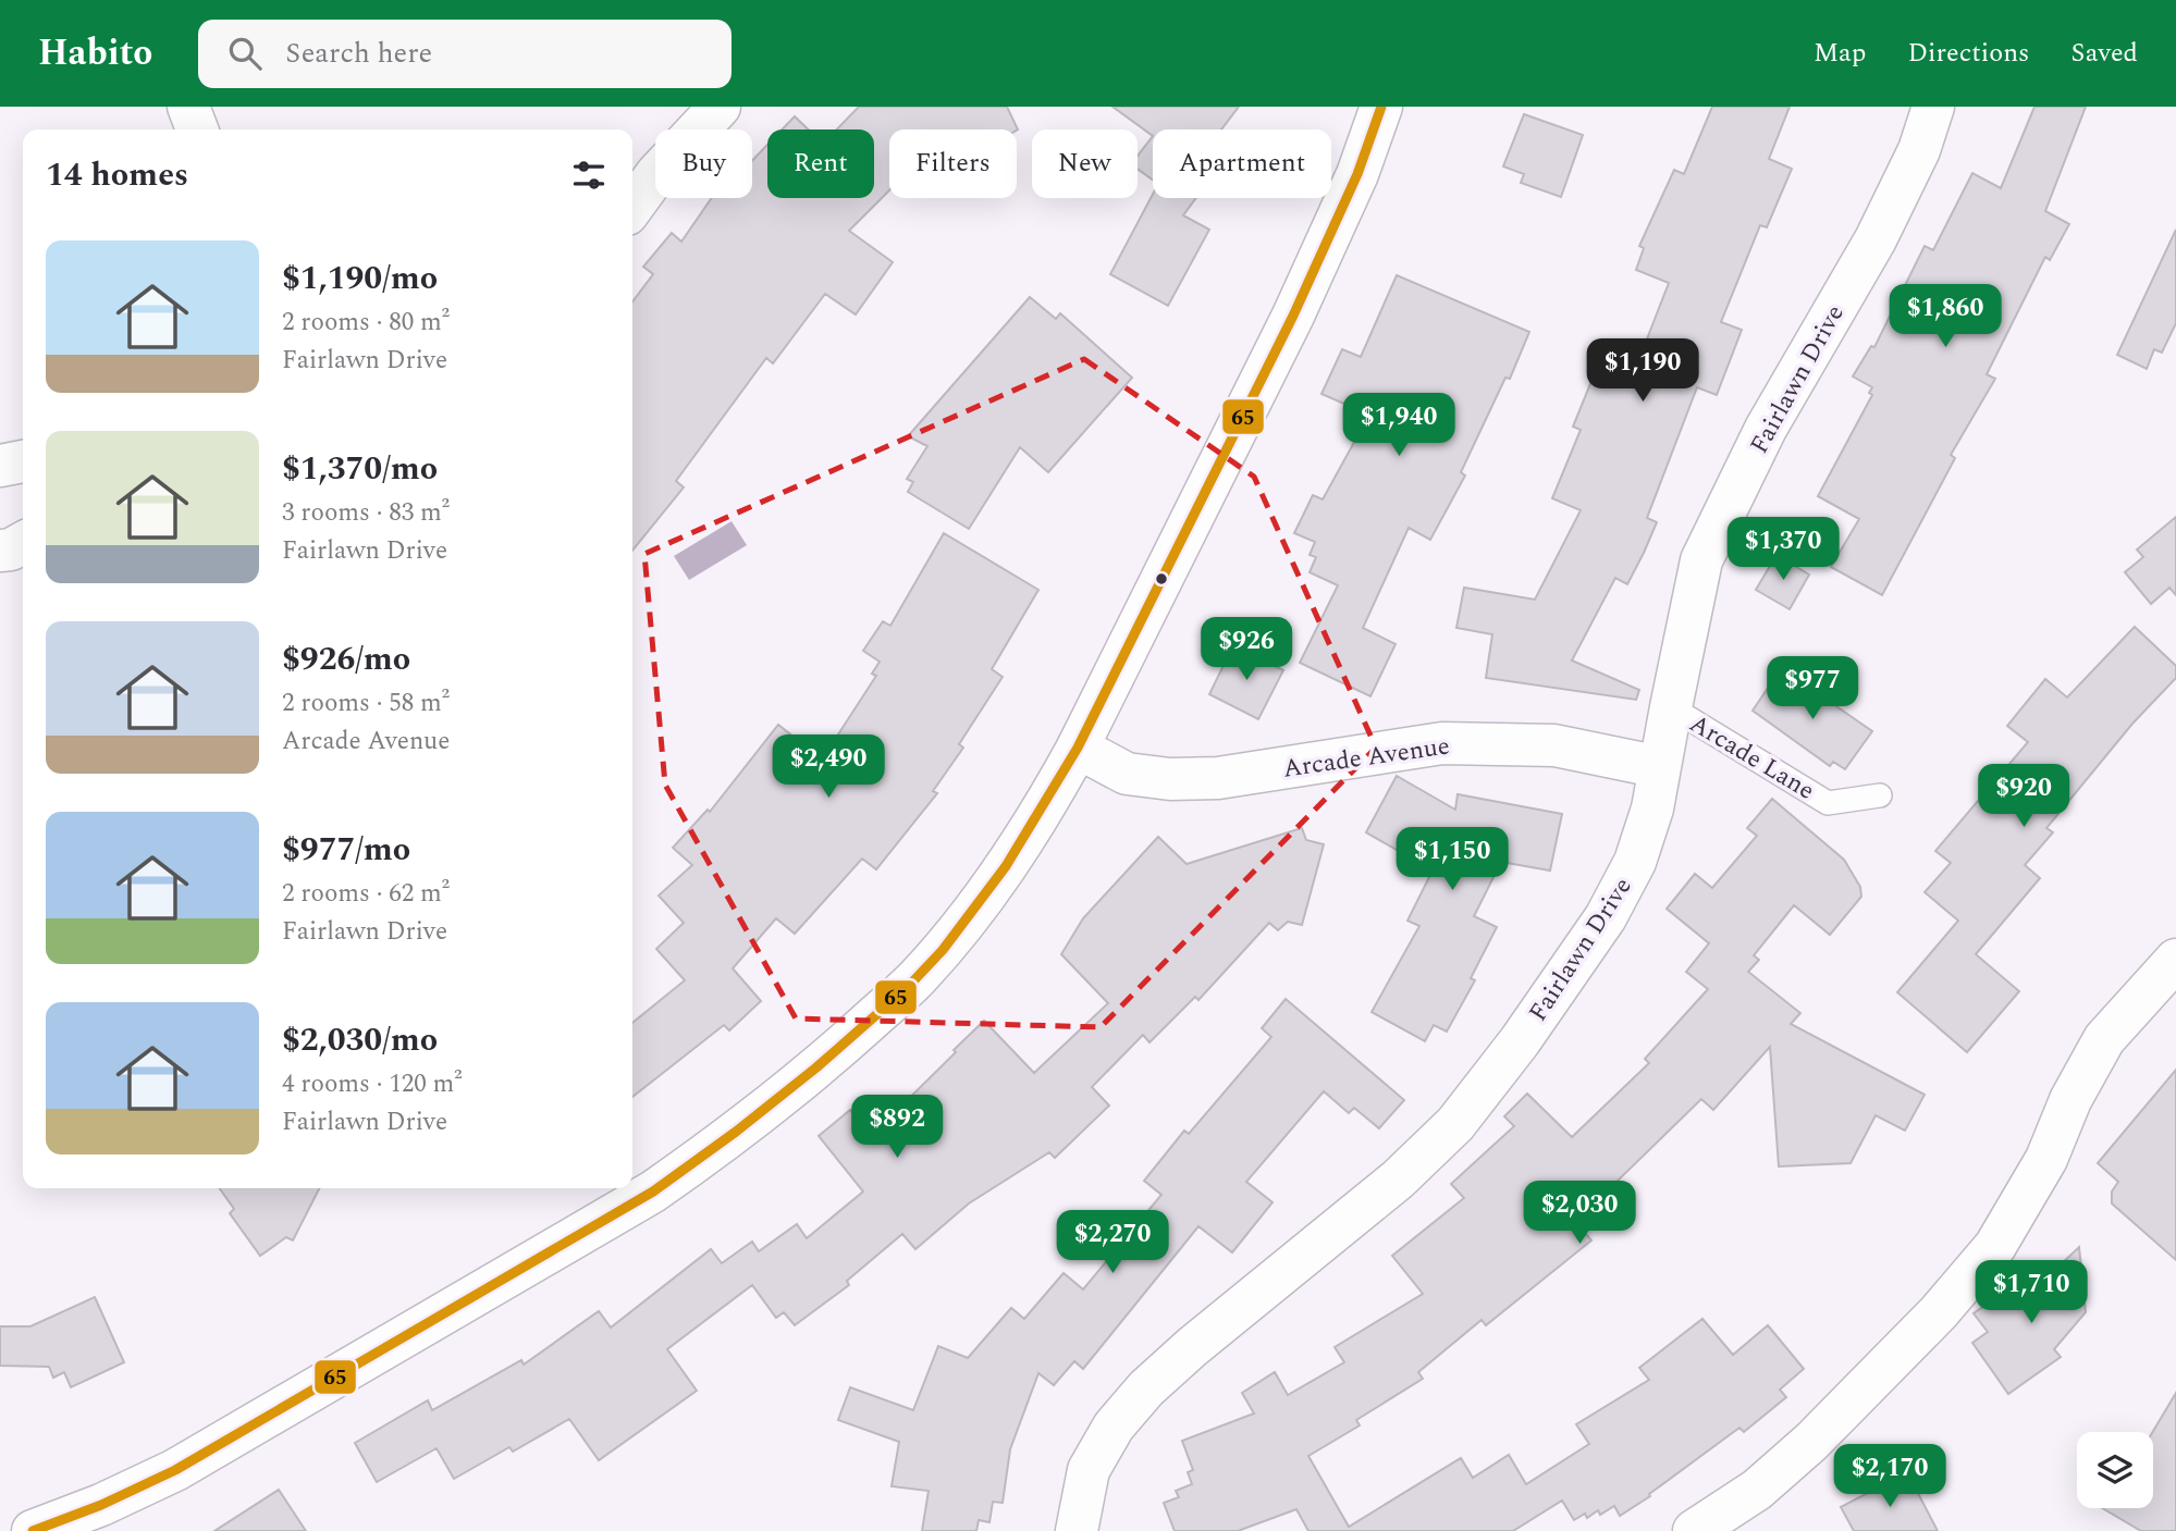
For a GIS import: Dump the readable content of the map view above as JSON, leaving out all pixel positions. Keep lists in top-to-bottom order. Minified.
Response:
{"streets":{"street":["Fairlawn Drive","Arcade Avenue"],"lane":["Arcade Lane"]},"crossings":[["Fairlawn Drive","Arcade Avenue"],["Fairlawn Drive","Arcade Lane"]],"lines":["transit line 65"],"page":{"header":"Habito","search":"Search here","nav":["Map","Directions","Saved"],"chip":["Buy","Rent","Filters","New","Apartment"],"heading":"14 homes","list":[{"name":"$1,190/mo","note":"2 rooms · 80 m² · Fairlawn Drive"},{"name":"$1,370/mo","note":"3 rooms · 83 m² · Fairlawn Drive"},{"name":"$926/mo","note":"2 rooms · 58 m² · Arcade Avenue"},{"name":"$977/mo","note":"2 rooms · 62 m² · Fairlawn Drive"},{"name":"$2,030/mo","note":"4 rooms · 120 m² · Fairlawn Drive"}],"price":["$1,860","$1,190","$1,940","$1,370","$926","$977","$2,490","$920","$1,150","$892","$2,030","$2,270","$1,710","$2,170"]}}
